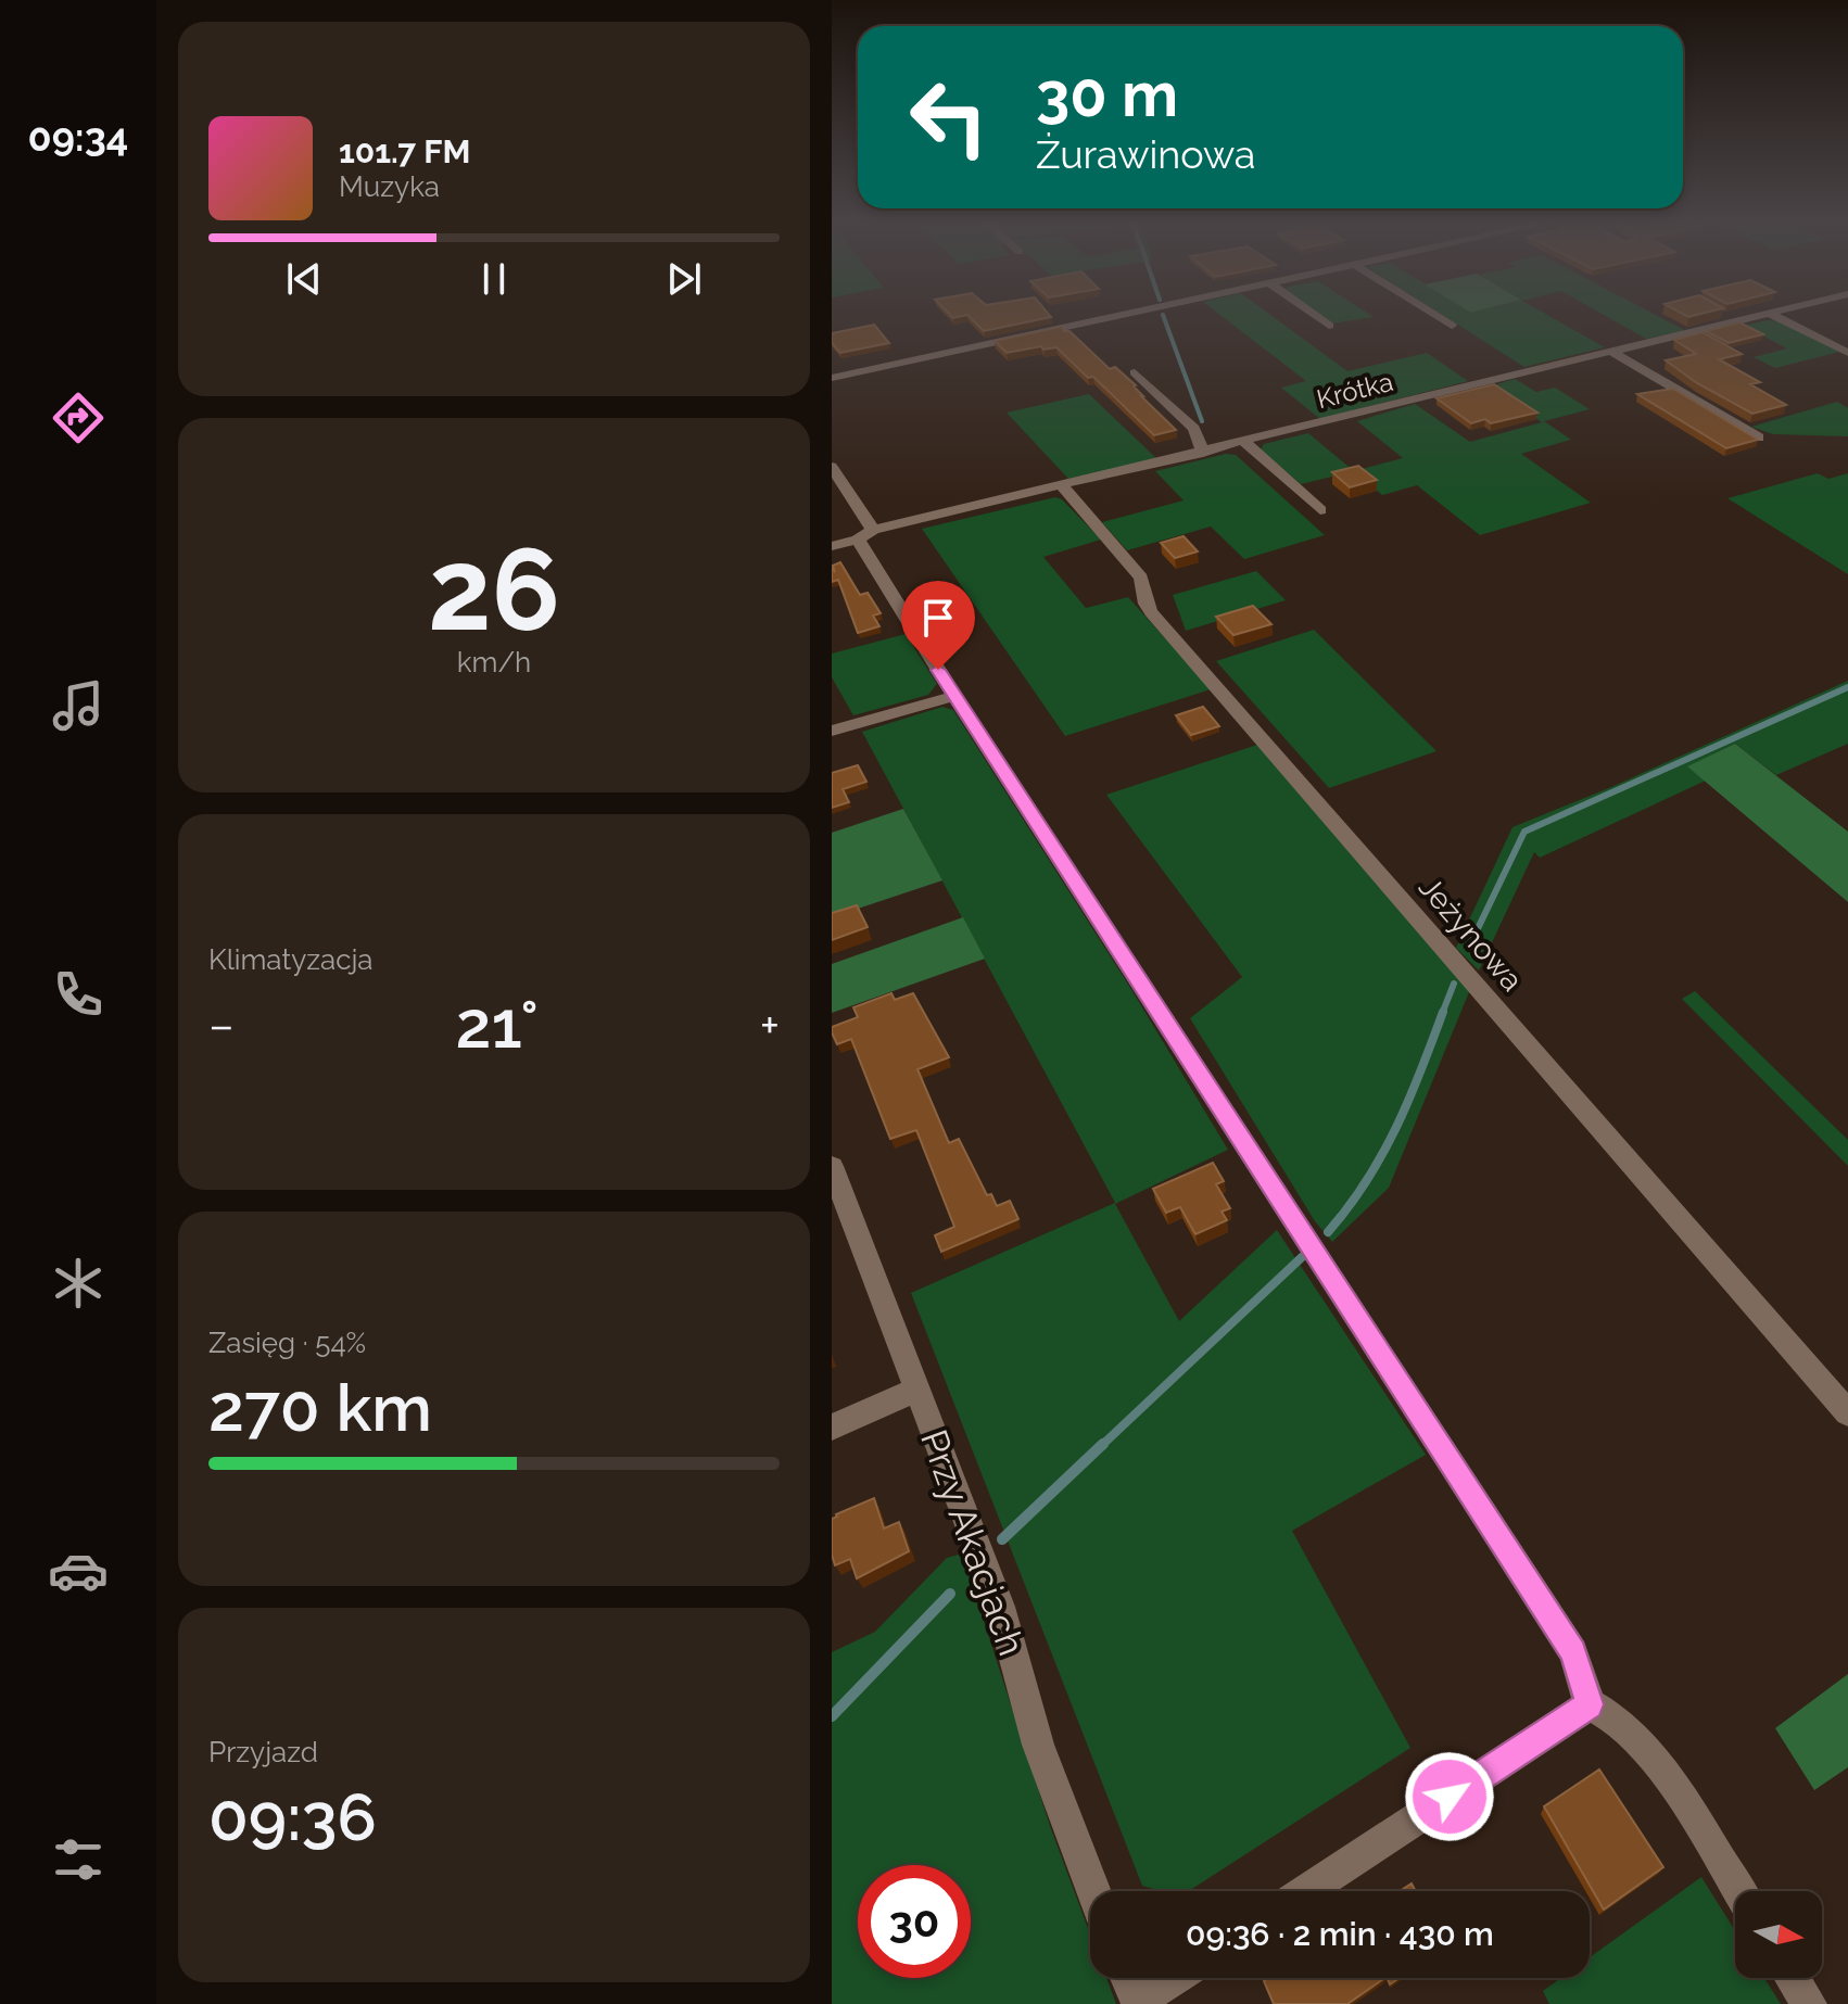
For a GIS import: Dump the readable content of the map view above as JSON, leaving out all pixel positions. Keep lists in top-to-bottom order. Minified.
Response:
{"streets":{"street":["Krótka","Jeżynowa","Przy Akacjach"]},"crossings":[["Krótka","Jeżynowa"]],"north":"right","page":{"tabs":"09:34","turn":["30 m","Żurawinowa"],"song":["101.7 FM","Muzyka"],"tile":[["26","km/h"],"Klimatyzacja",["Zasięg · 54%","270 km"],["Przyjazd","09:36"]],"heat":["−","21°","+"],"limit":"30","trip":"09:36 · 2 min · 430 m"}}
